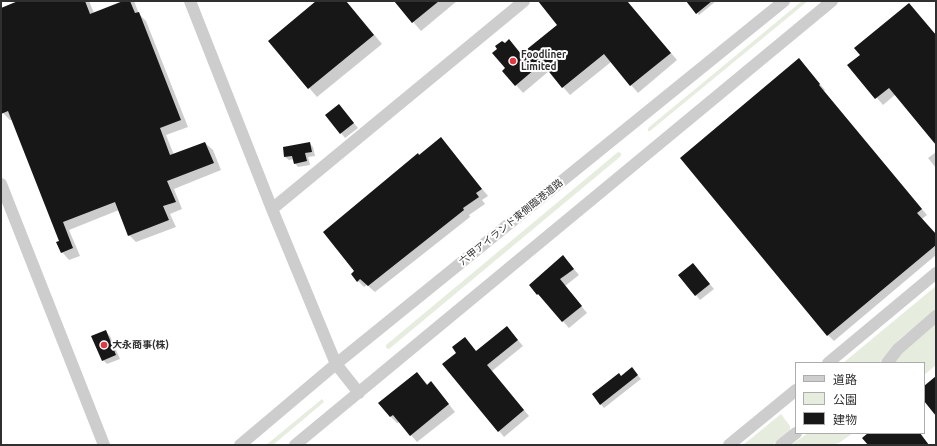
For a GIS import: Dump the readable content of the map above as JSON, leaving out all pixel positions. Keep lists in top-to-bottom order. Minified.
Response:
{"streets":{"street":["六甲アイランド東側臨港道路"]},"places":["Foodliner Limited","大永商事(株)"],"legend":["道路","公園","建物"]}
